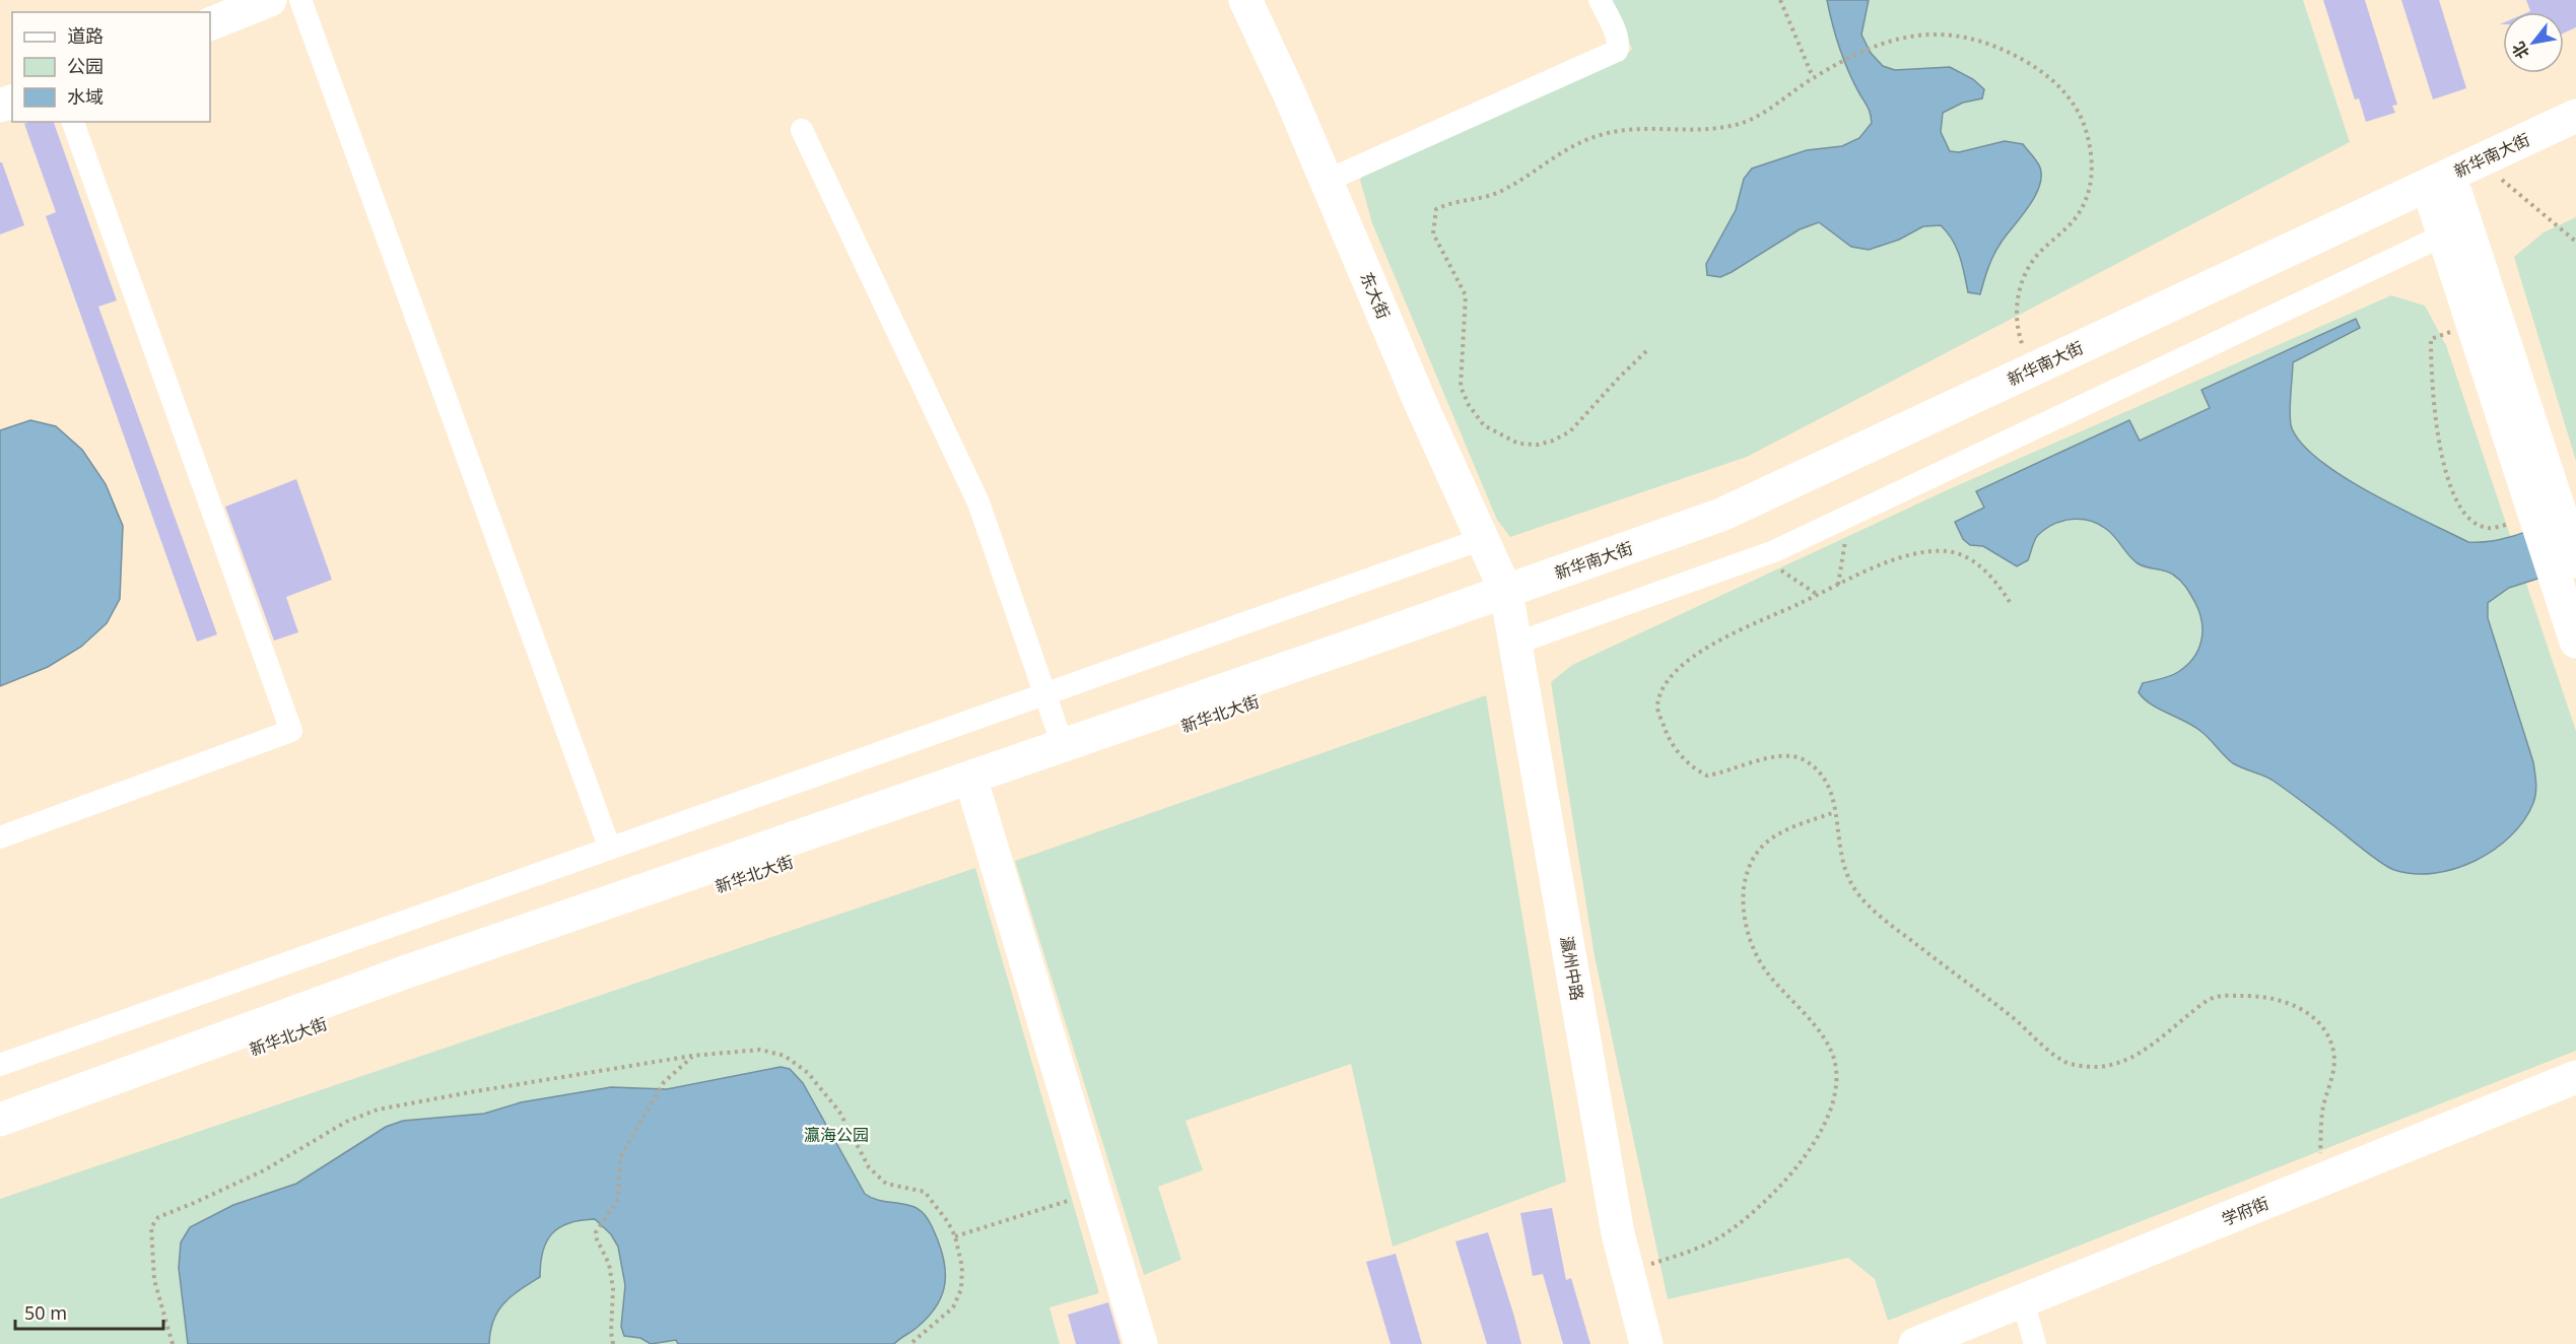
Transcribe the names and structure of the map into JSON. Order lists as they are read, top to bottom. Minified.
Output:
{"streets":{"main road":["新华南大街","东大街","新华北大街","瀛州中路","学府街"]},"crossings":[["新华南大街","东大街"],["新华南大街","新华北大街"],["新华南大街","瀛州中路"],["东大街","新华北大街"],["东大街","瀛州中路"],["新华北大街","瀛州中路"]],"parks":["瀛海公园"],"legend":["道路","公园","水域"],"scale_bar":"50 m","north":"bottom left"}
